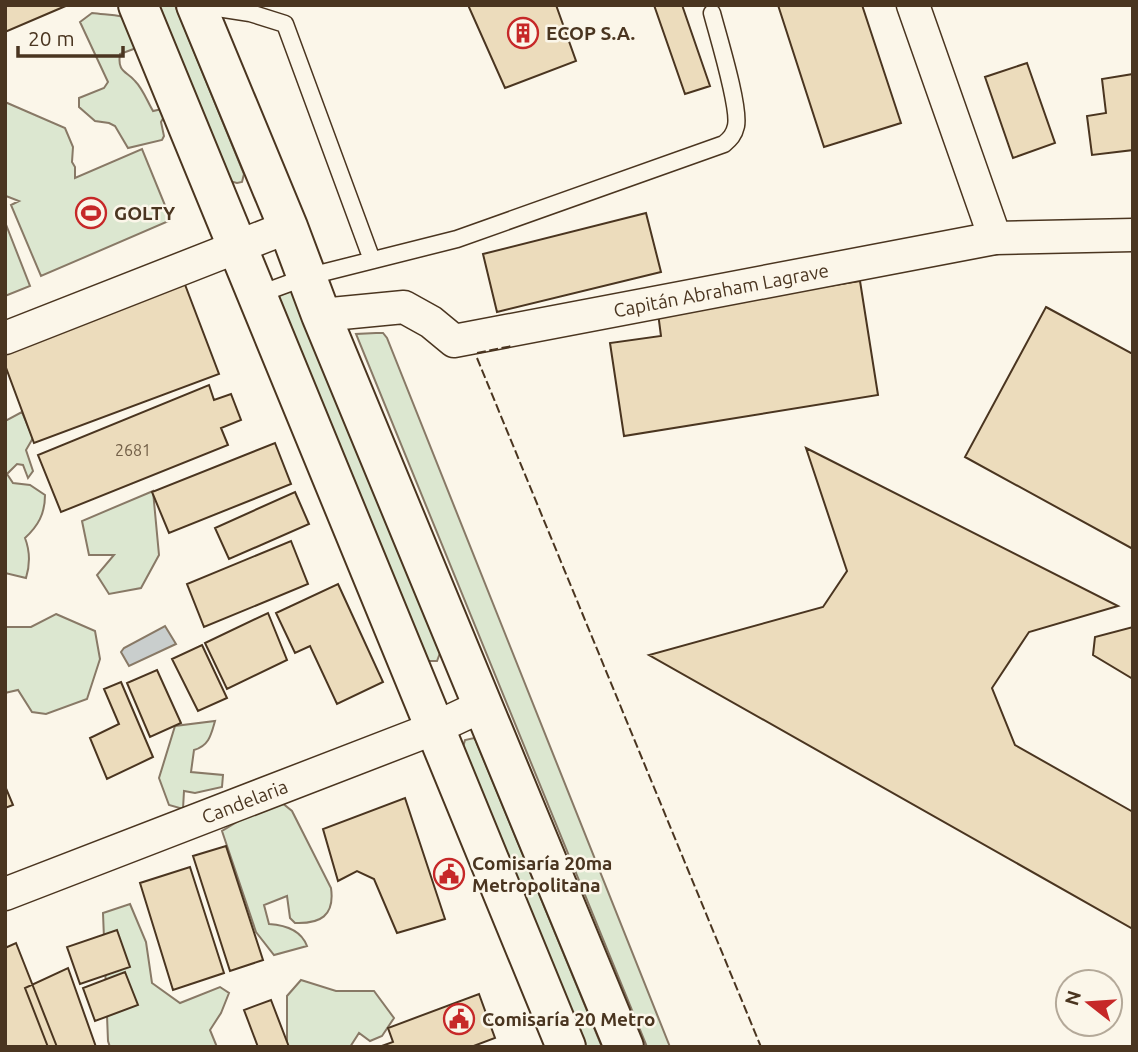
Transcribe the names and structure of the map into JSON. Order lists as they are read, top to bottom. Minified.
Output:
{"streets":{"street":["Capitán Abraham Lagrave","Candelaria"]},"places":{"building":["ECOP S.A."],"sports":["GOLTY"],"public building":["Comisaría 20ma Metropolitana","Comisaría 20 Metro"]},"house_numbers":["2681"],"scale_bar":"20 m","north":"left"}
